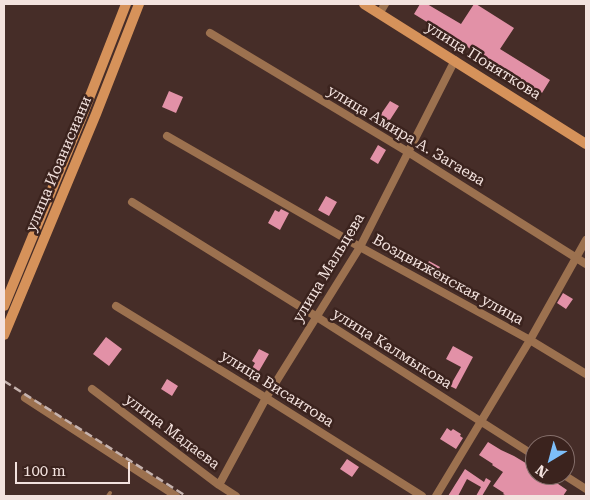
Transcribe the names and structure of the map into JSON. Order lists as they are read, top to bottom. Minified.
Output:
{"streets":{"main road":["улица Поняткова","улица Иоанисиани"],"street":["улица Амира А. Загаева","улица Мальцева","Воздвиженская улица","улица Калмыкова","улица Висаитова","улица Мадаева"]},"crossings":[["улица Поняткова","улица Мальцева"],["улица Амира А. Загаева","улица Мальцева"],["улица Мальцева","Воздвиженская улица"],["улица Мальцева","улица Калмыкова"],["улица Мальцева","улица Висаитова"],["улица Мальцева","улица Мадаева"]],"scale_bar":"100 m","north":"bottom left"}
